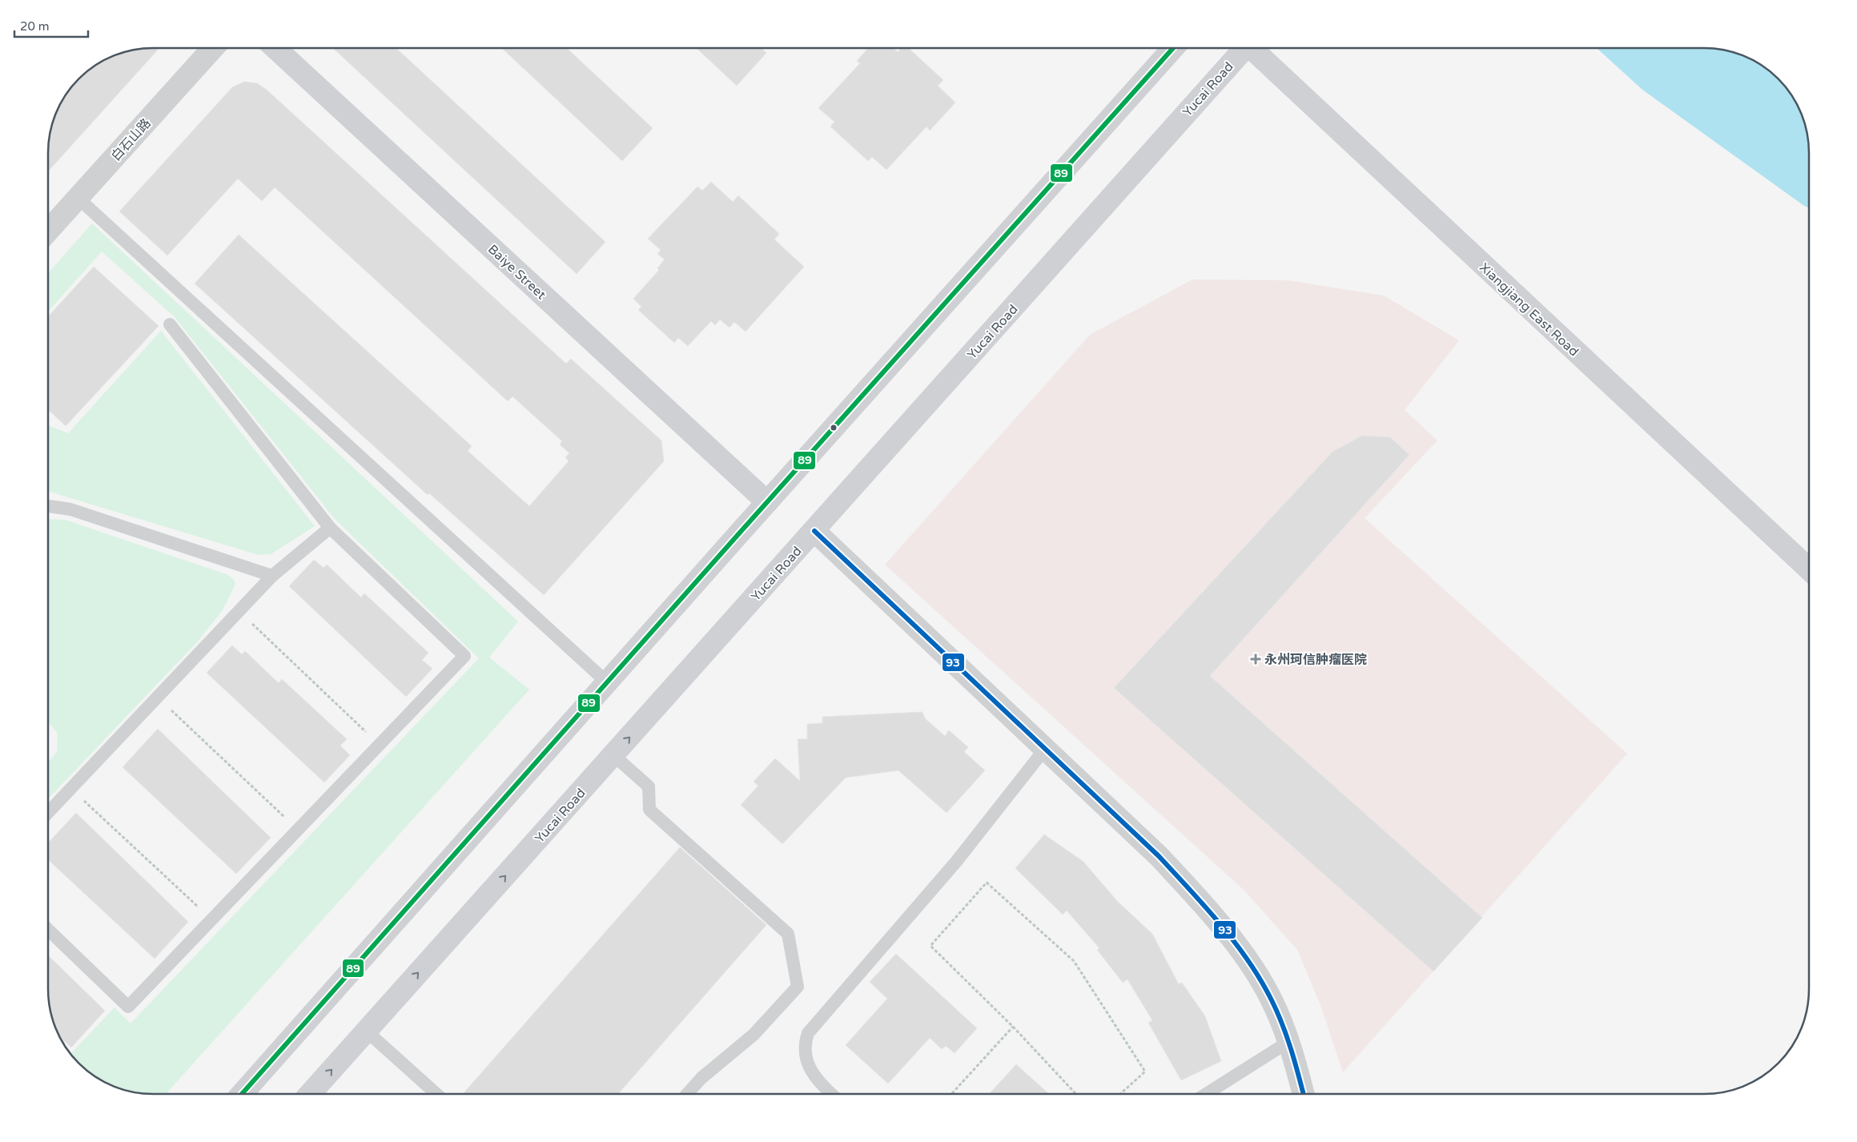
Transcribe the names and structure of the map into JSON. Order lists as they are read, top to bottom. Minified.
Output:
{"streets":{"main road":["Yucai Road","Baiye Street","Xiangjiang East Road"],"street":["白石山路"]},"places":{"health":["永州珂信肿瘤医院"]},"lines":["transit line 89","transit line 93"],"scale_bar":"20 m"}
